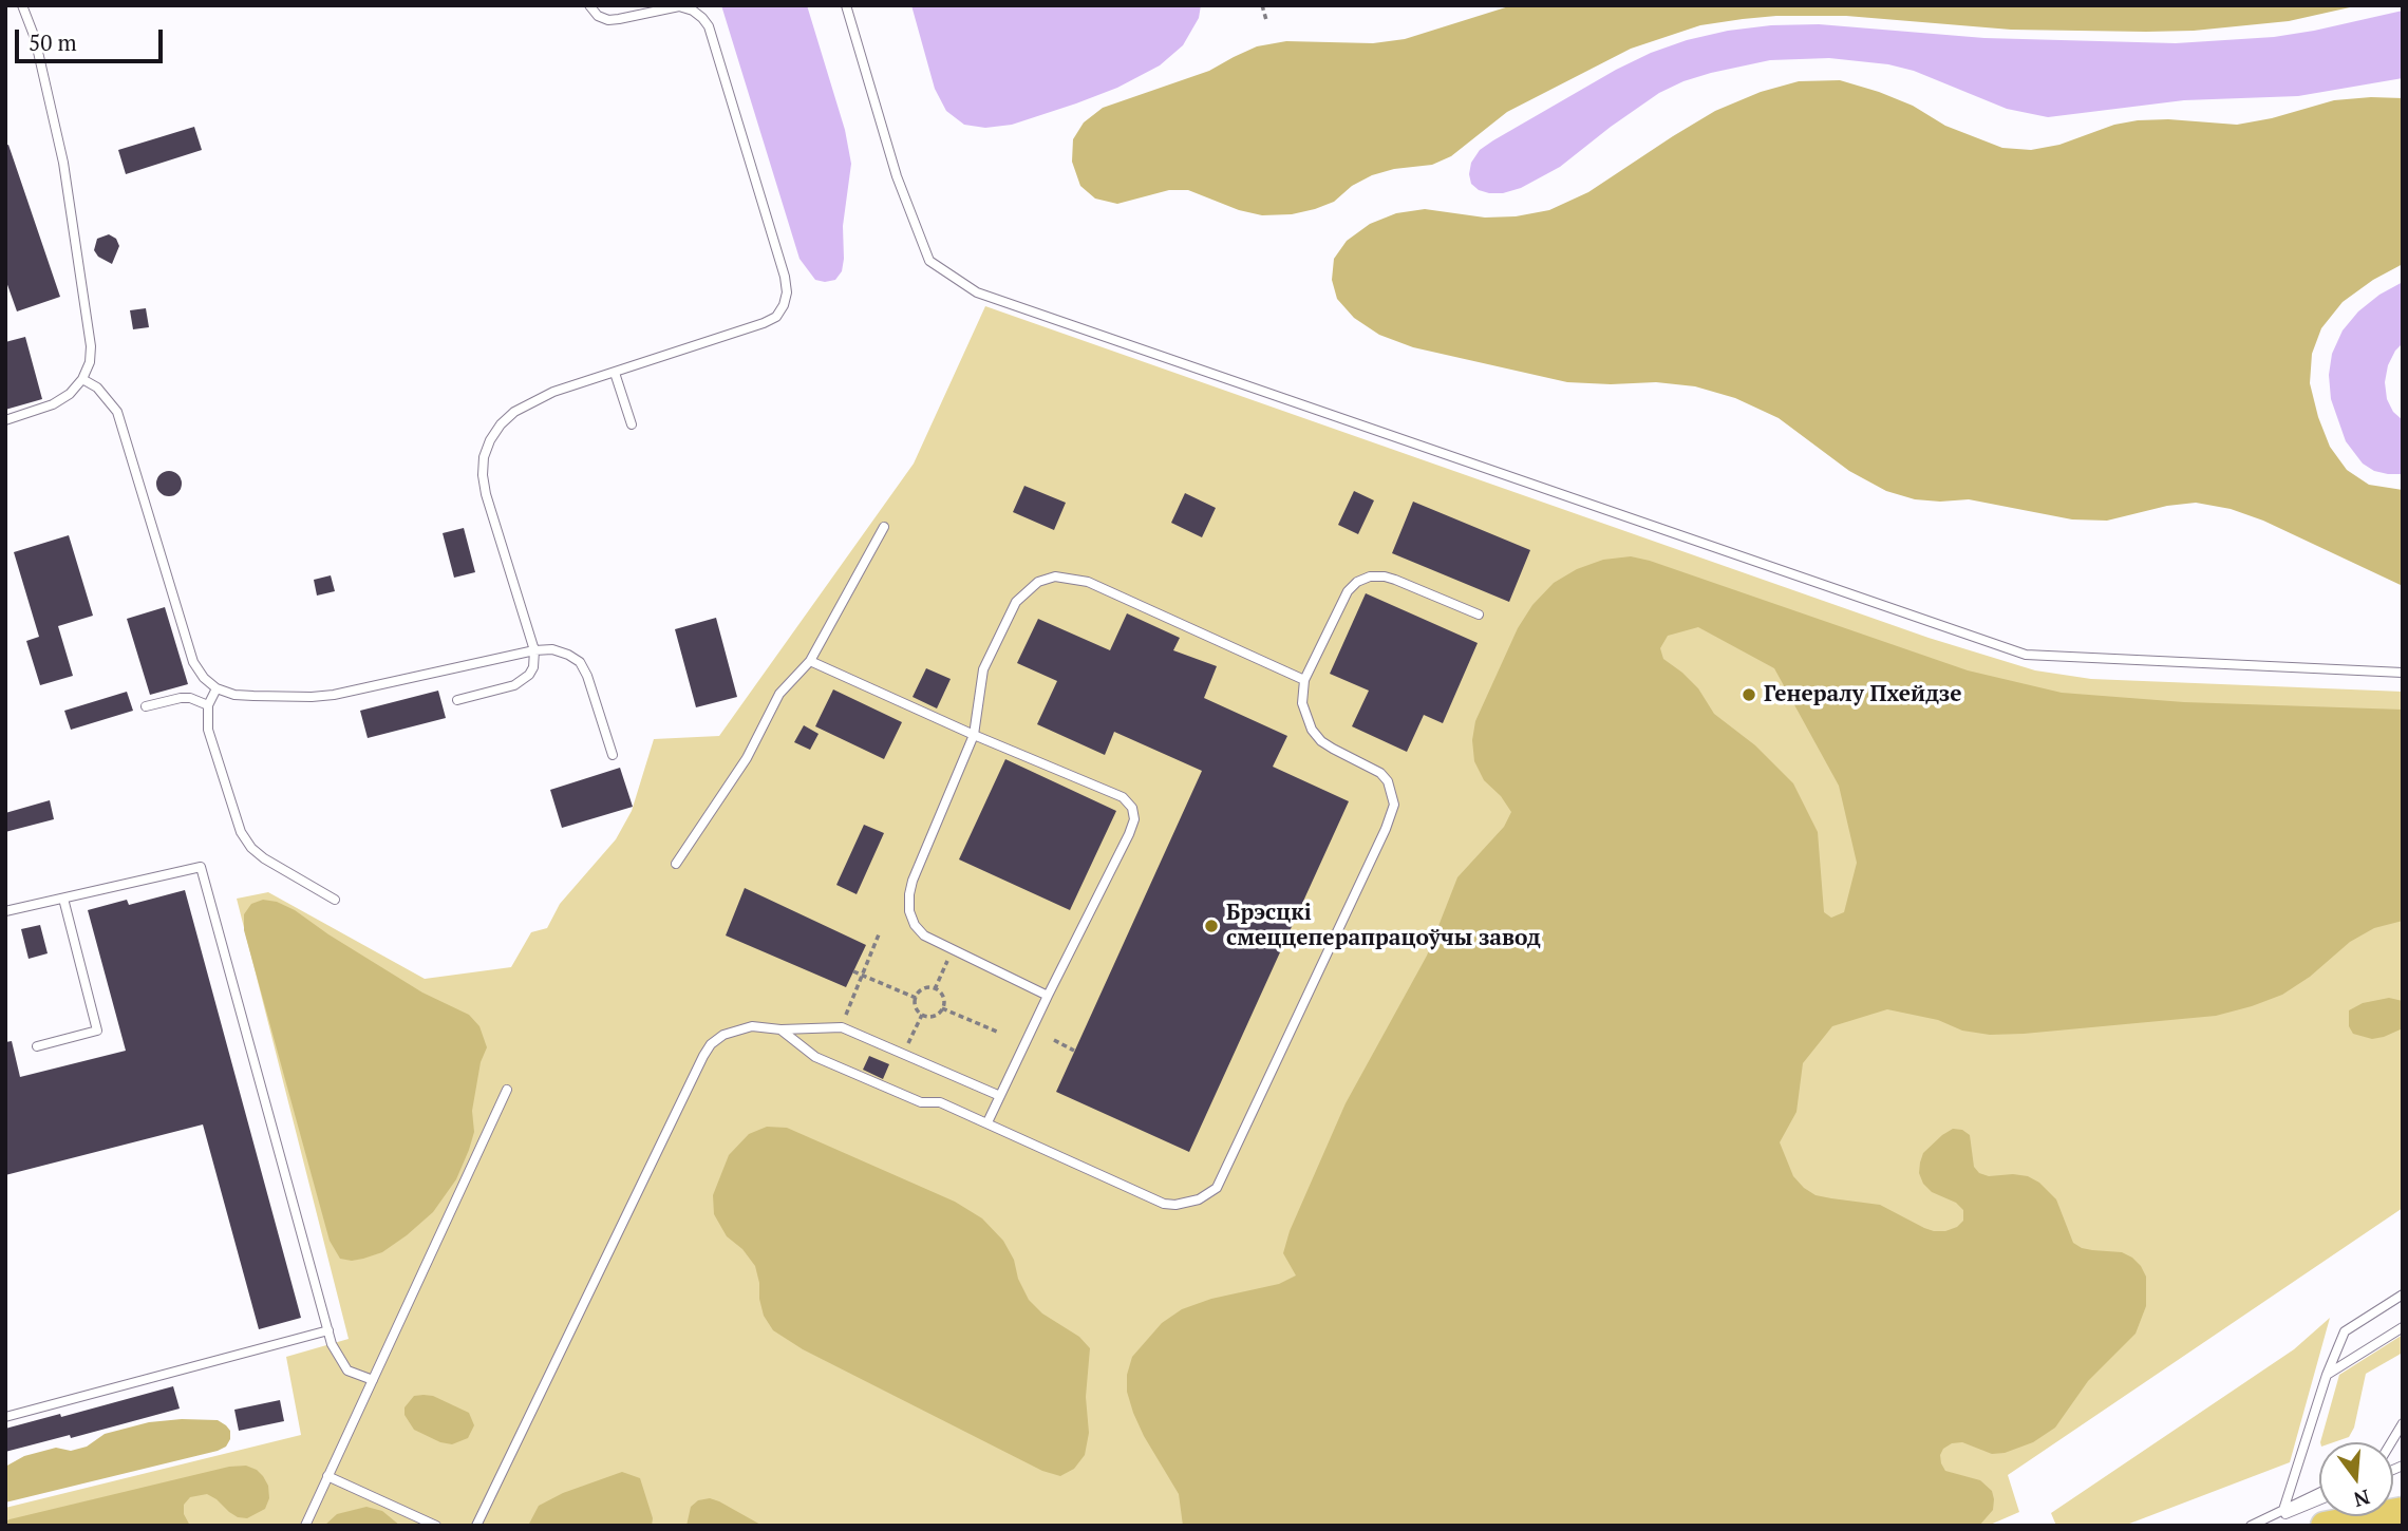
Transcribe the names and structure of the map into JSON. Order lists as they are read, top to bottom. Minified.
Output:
{"places":["Генералу Пхейдзе","Брэсцкі смеццеперапрацоўчы завод"],"scale_bar":"50 m","north":"bottom"}
